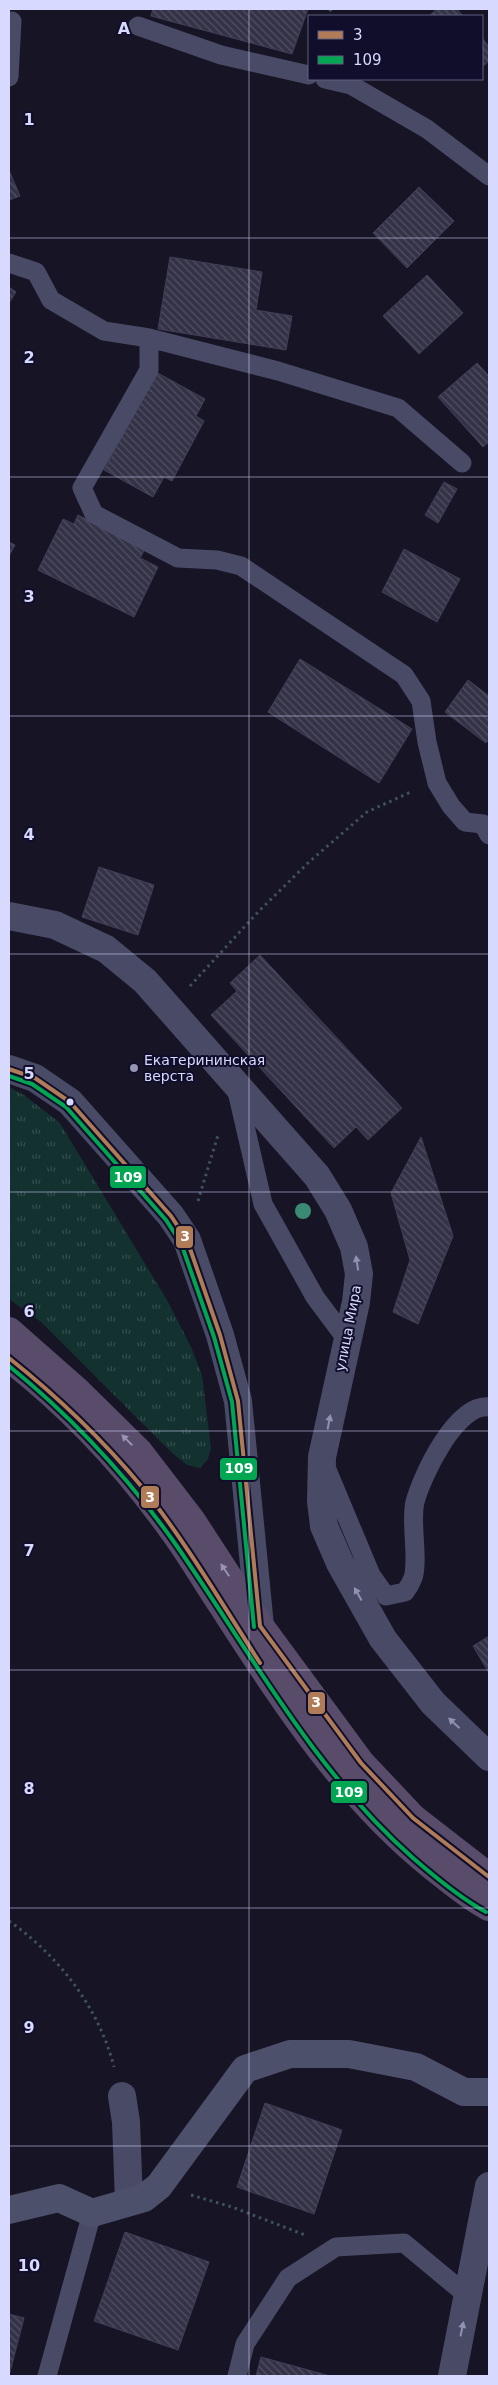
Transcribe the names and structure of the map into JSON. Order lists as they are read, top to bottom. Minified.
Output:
{"streets":{"street":["улица Мира"]},"places":["Екатерининская верста"],"lines":["transit line 3","transit line 109"],"legend":["3","109"],"grid":{"columns":["A"],"rows":["1","2","3","4","5","6","7","8","9","10"]}}
